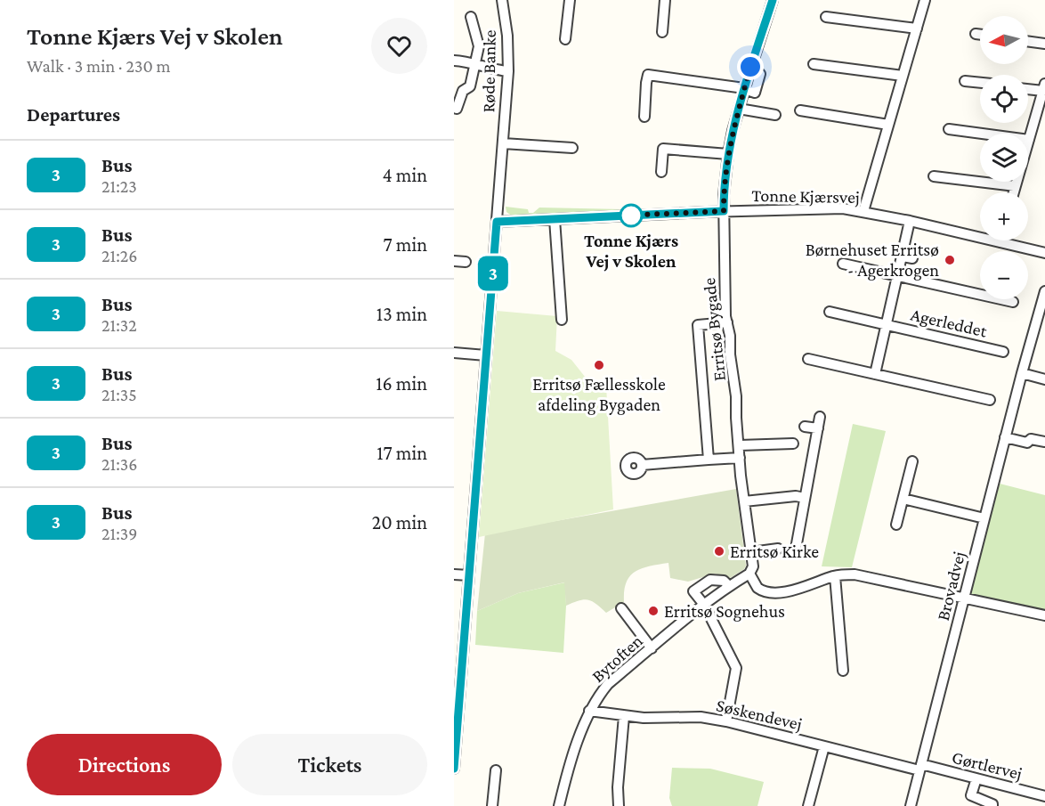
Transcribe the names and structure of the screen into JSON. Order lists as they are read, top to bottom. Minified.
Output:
{"streets":{"street":["Røde Banke","Tonne Kjærsvej","Agerleddet","Erritsø Bygade","Brovadvej","Bytoften","Søskendevej","Gørtlervej"]},"crossings":[["Røde Banke","Tonne Kjærsvej"],["Tonne Kjærsvej","Agerleddet"],["Tonne Kjærsvej","Erritsø Bygade"],["Erritsø Bygade","Bytoften"],["Brovadvej","Søskendevej"],["Brovadvej","Gørtlervej"],["Bytoften","Søskendevej"],["Søskendevej","Gørtlervej"]],"places":["Tonne Kjærs Vej v Skolen","Børnehuset Erritsø - Agerkrogen","Erritsø Fællesskole afdeling Bygaden","Erritsø Kirke","Erritsø Sognehus"],"lines":["bus line 3"],"north":"left","page":{"heading":[["Tonne Kjærs Vej v Skolen","Walk · 3 min · 230 m"],"Departures"],"on_map":"3","map_buttons":["+","−"],"list":[{"mark":"3","name":"Bus","note":"21:23","value":"4 min"},{"mark":"3","name":"Bus","note":"21:26","value":"7 min"},{"mark":"3","name":"Bus","note":"21:32","value":"13 min"},{"mark":"3","name":"Bus","note":"21:35","value":"16 min"},{"mark":"3","name":"Bus","note":"21:36","value":"17 min"},{"mark":"3","name":"Bus","note":"21:39","value":"20 min"}],"buttons":["Directions","Tickets"]}}
